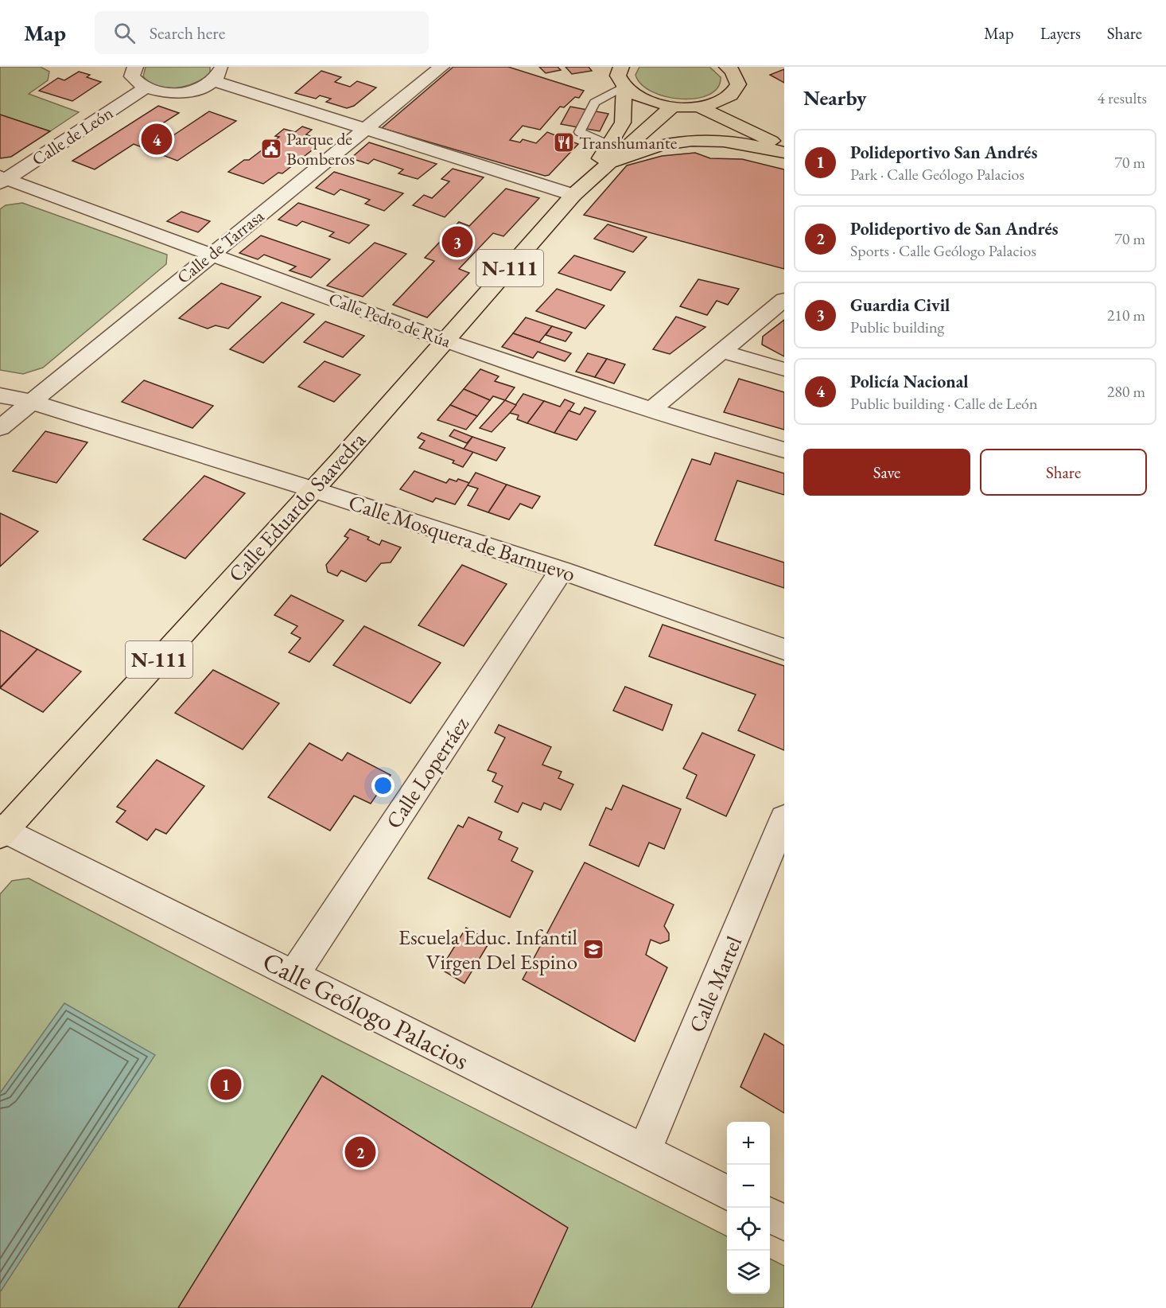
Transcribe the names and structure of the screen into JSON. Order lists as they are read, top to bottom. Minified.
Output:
{"streets":{"main road":["N-111","Calle Eduardo Saavedra"],"street":["Calle de León","Calle de Tarrasa","Calle Pedro de Rúa","Calle Mosquera de Barnuevo","Calle Loperráez","Calle Martel","Calle Geólogo Palacios"]},"crossings":[["Calle de León","Calle Pedro de Rúa"],["Calle de Tarrasa","Calle Pedro de Rúa"],["Calle de Tarrasa","Calle Mosquera de Barnuevo"],["N-111","Calle Eduardo Saavedra"],["Calle Pedro de Rúa","Calle Eduardo Saavedra"],["Calle Eduardo Saavedra","Calle Mosquera de Barnuevo"],["Calle Eduardo Saavedra","Calle Geólogo Palacios"],["Calle Mosquera de Barnuevo","Calle Loperráez"],["Calle Loperráez","Calle Geólogo Palacios"],["Calle Martel","Calle Geólogo Palacios"]],"places":{"restaurant":["Transhumante"],"public building":["Parque de Bomberos"],"school or university":["Escuela Educ. Infantil Virgen Del Espino"]},"page":{"header":"Map","search":"Search here","nav":["Map","Layers","Share"],"heading":["Nearby","4 results"],"pins":["4","3","1","2"],"list":[{"mark":"1","name":"Polideportivo San Andrés","note":"Park · Calle Geólogo Palacios","value":"70 m"},{"mark":"2","name":"Polideportivo de San Andrés","note":"Sports · Calle Geólogo Palacios","value":"70 m"},{"mark":"3","name":"Guardia Civil","note":"Public building","value":"210 m"},{"mark":"4","name":"Policía Nacional","note":"Public building · Calle de León","value":"280 m"}],"buttons":["Save","Share"],"map_buttons":["+","−"]}}
